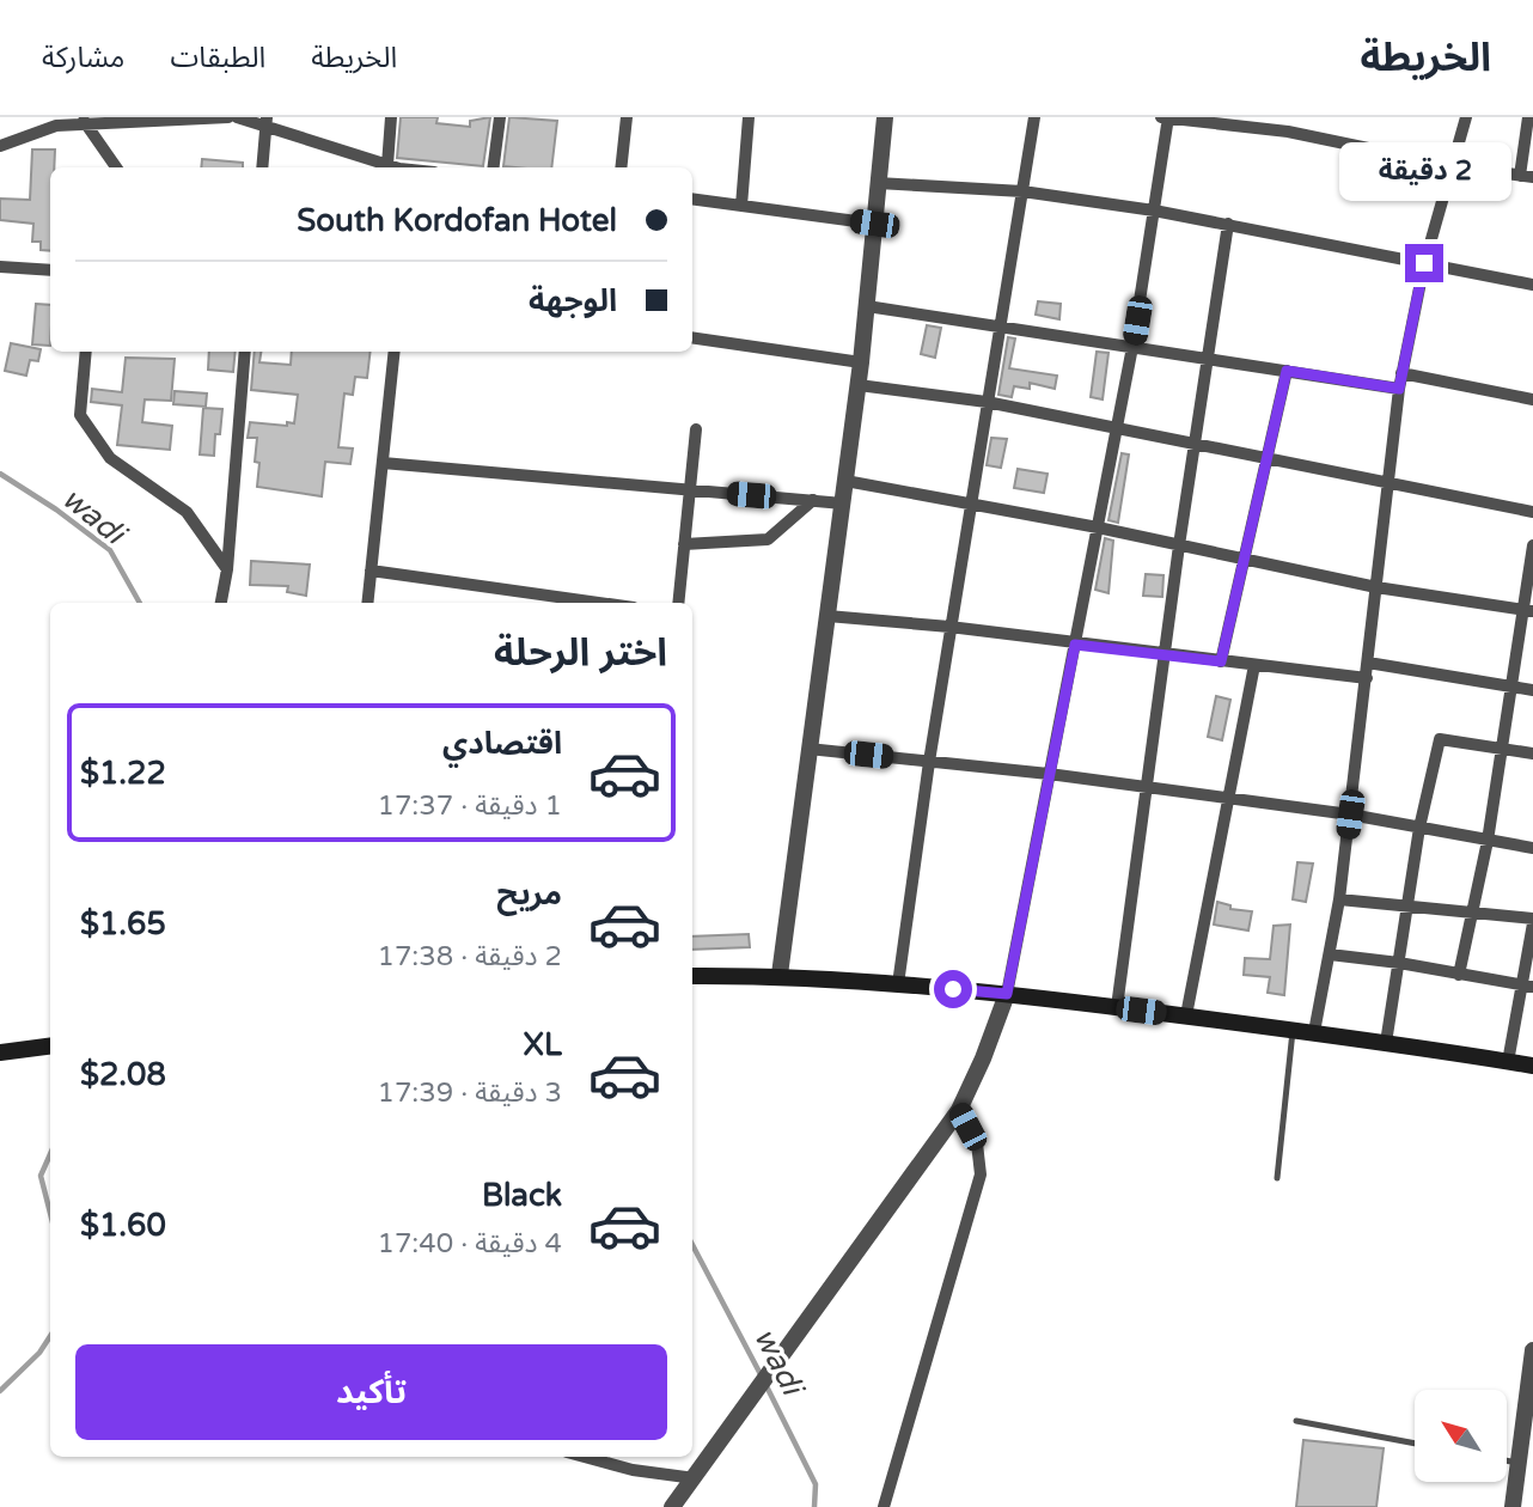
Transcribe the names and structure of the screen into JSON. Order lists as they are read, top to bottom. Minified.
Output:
{"water":["wadi"],"north":"top left","page":{"header":"الخريطة","nav":["الخريطة","الطبقات","مشاركة"],"bubble":"2 دقيقة","banner":["South Kordofan Hotel","الوجهة"],"heading":"اختر الرحلة","list":[{"name":"اقتصادي","note":"1 دقيقة · 17:37","value":"$1.22"},{"name":"مريح","note":"2 دقيقة · 17:38","value":"$1.65"},{"name":"XL","note":"3 دقيقة · 17:39","value":"$2.08"},{"name":"Black","note":"4 دقيقة · 17:40","value":"$1.60"}],"buttons":"تأكيد"}}
